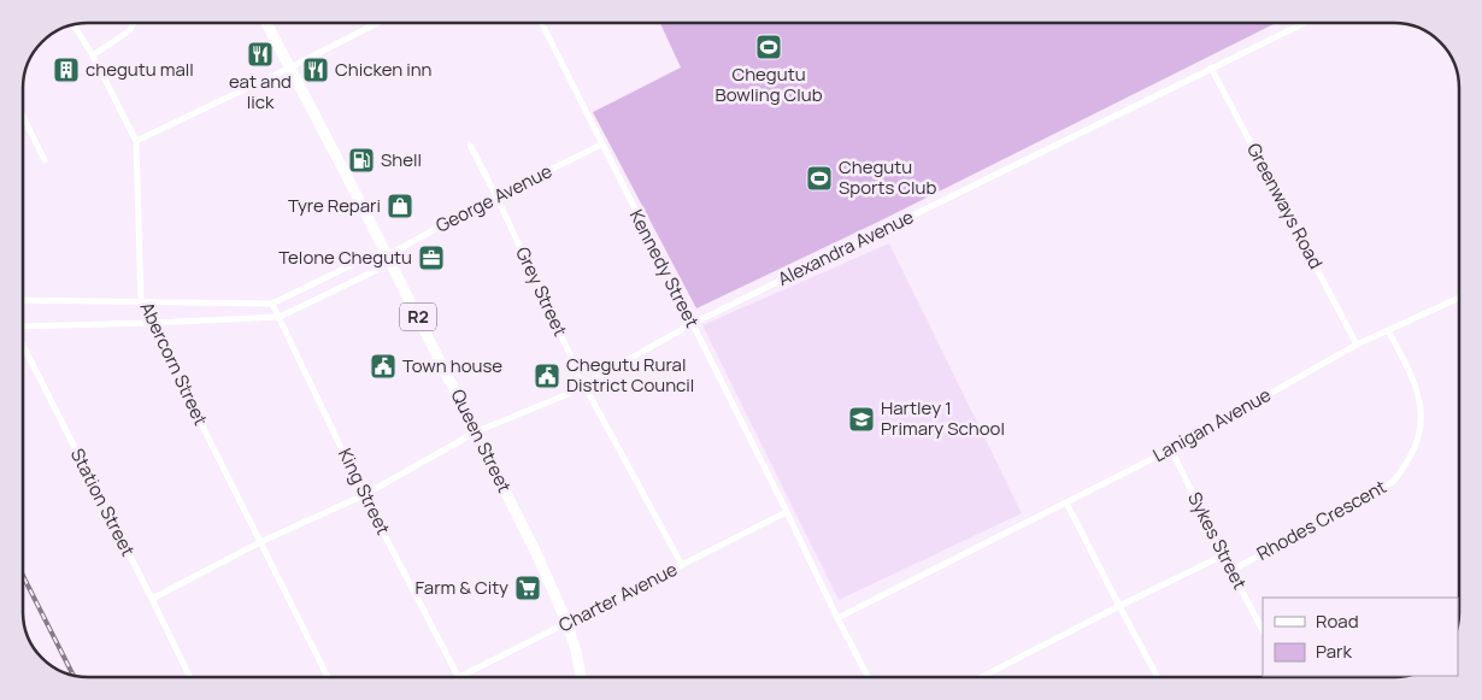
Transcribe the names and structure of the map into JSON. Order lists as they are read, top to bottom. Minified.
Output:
{"streets":{"highway":["R2","Queen Street"],"street":["George Avenue","Greenways Road","Alexandra Avenue","Kennedy Street","Grey Street","Abercorn Street","Lanigan Avenue","King Street","Station Street","Rhodes Crescent","Sykes Street","Charter Avenue"]},"crossings":[["George Avenue","Kennedy Street"],["George Avenue","Grey Street"],["George Avenue","Abercorn Street"],["George Avenue","Queen Street"],["George Avenue","King Street"],["Greenways Road","Alexandra Avenue"],["Greenways Road","Lanigan Avenue"],["Alexandra Avenue","Kennedy Street"],["Alexandra Avenue","Grey Street"],["Alexandra Avenue","Abercorn Street"],["Alexandra Avenue","Queen Street"],["Alexandra Avenue","King Street"],["Alexandra Avenue","Station Street"],["Kennedy Street","Lanigan Avenue"],["Kennedy Street","Charter Avenue"],["Grey Street","Charter Avenue"],["Lanigan Avenue","Rhodes Crescent"],["Lanigan Avenue","Sykes Street"],["Queen Street","Charter Avenue"],["Rhodes Crescent","Sykes Street"]],"places":{"sports":["Chegutu Bowling Club","Chegutu Sports Club"],"restaurant":["eat and lick","Chicken inn"],"building":["chegutu mall"],"fuel station":["Shell"],"shop":["Tyre Repari"],"office":["Telone Chegutu"],"public building":["Town house","Chegutu Rural District Council"],"school or university":["Hartley 1 Primary School"],"supermarket":["Farm & City"]},"legend":["Road","Park"]}
